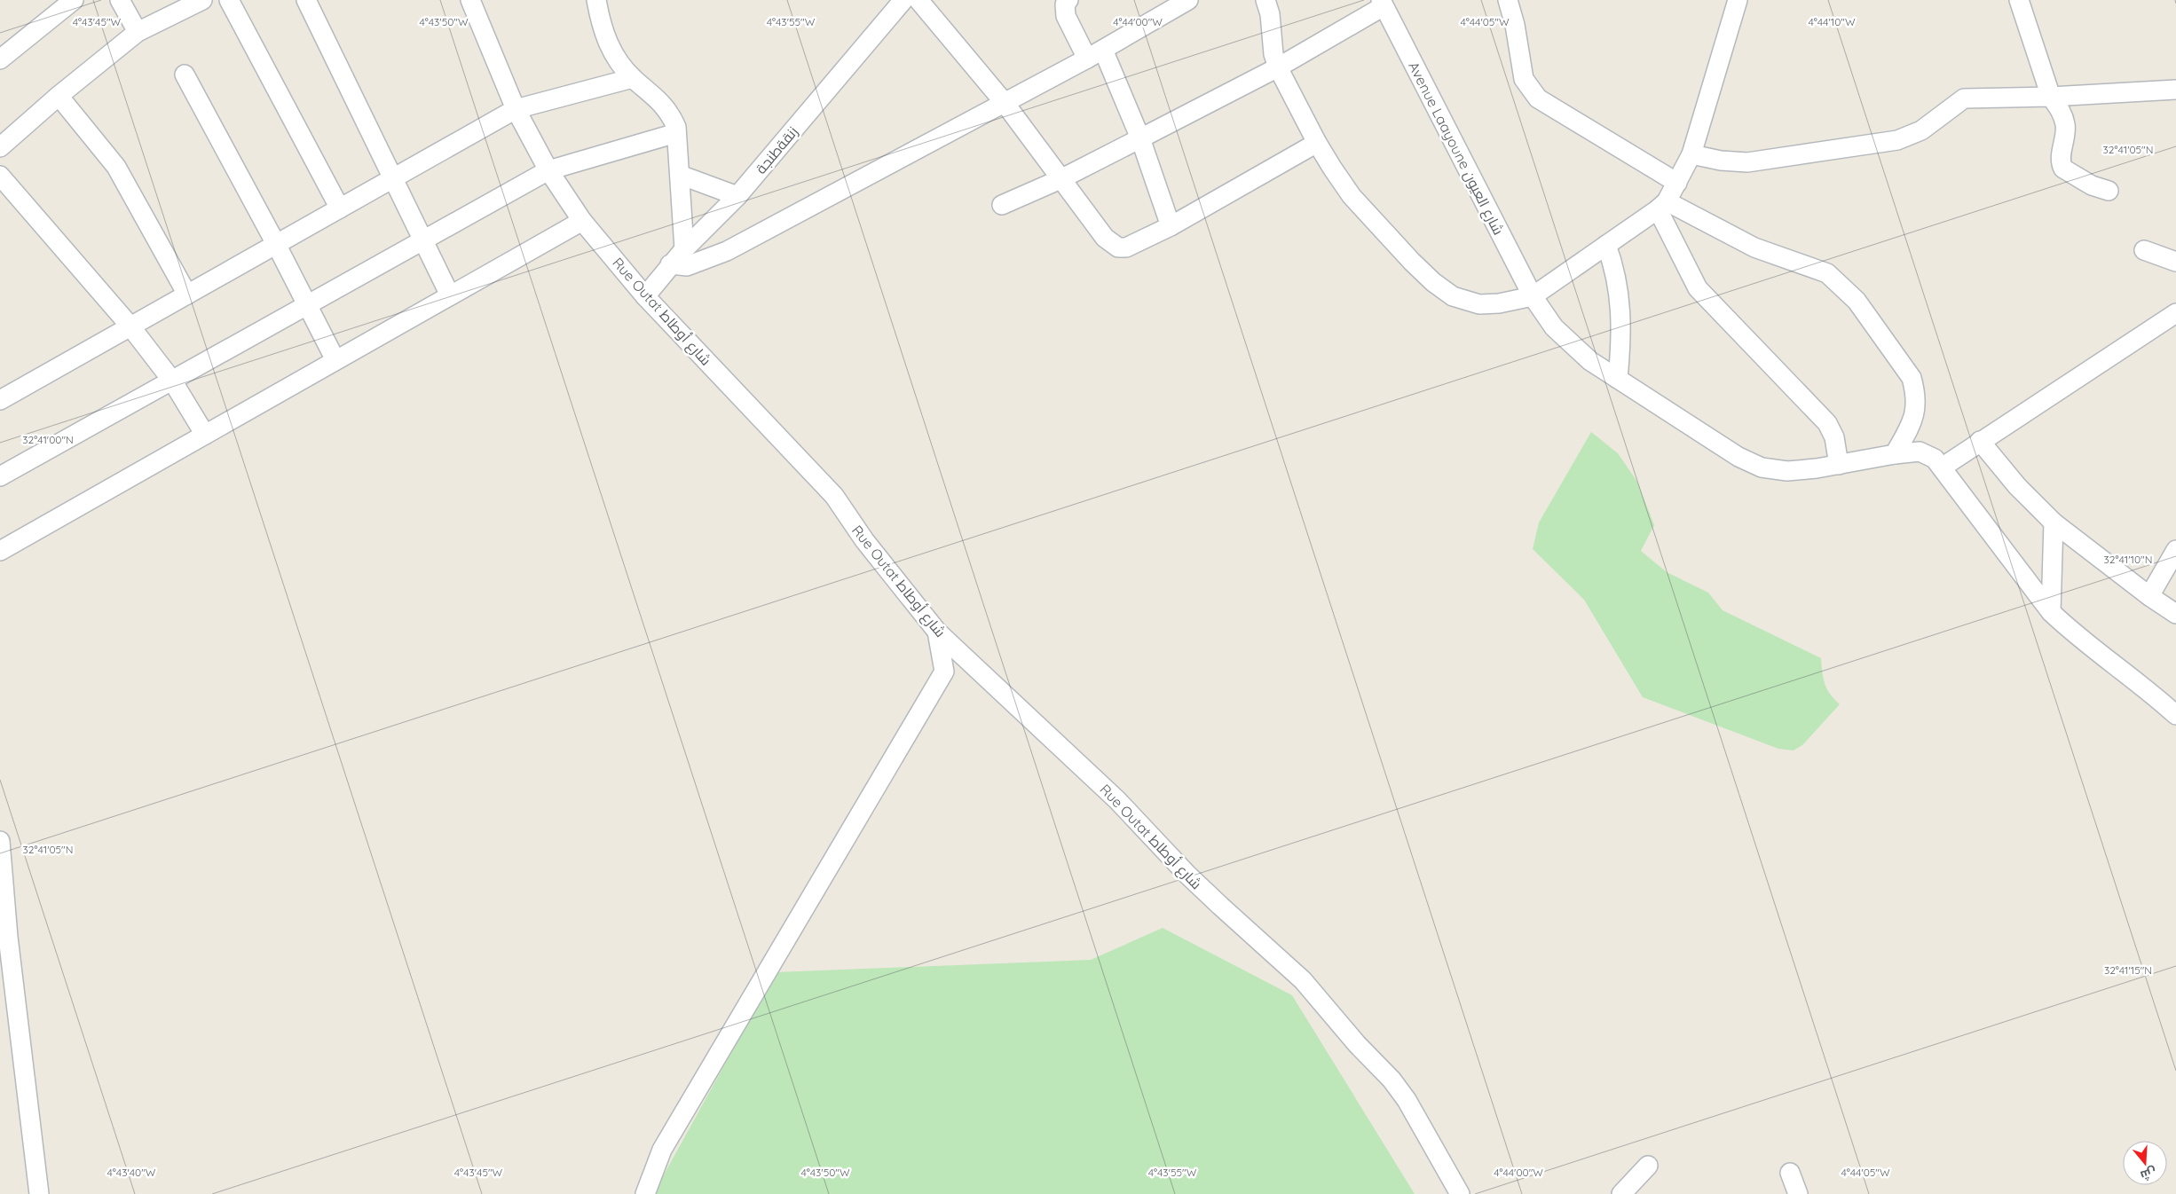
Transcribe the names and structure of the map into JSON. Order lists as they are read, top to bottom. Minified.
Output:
{"streets":{"street":["Avenue Laayoune شارع العيون","زنقةطنجة","Rue Outat شارع أوطاط"]},"crossings":[["زنقةطنجة","Rue Outat شارع أوطاط"]],"north":"bottom","coordinates":["4°43'45\"W","4°43'50\"W","4°43'55\"W","4°44'00\"W","4°44'05\"W","4°44'10\"W","32°41'05\"N","32°41'00\"N","32°41'10\"N","32°41'15\"N","4°43'40\"W"]}
